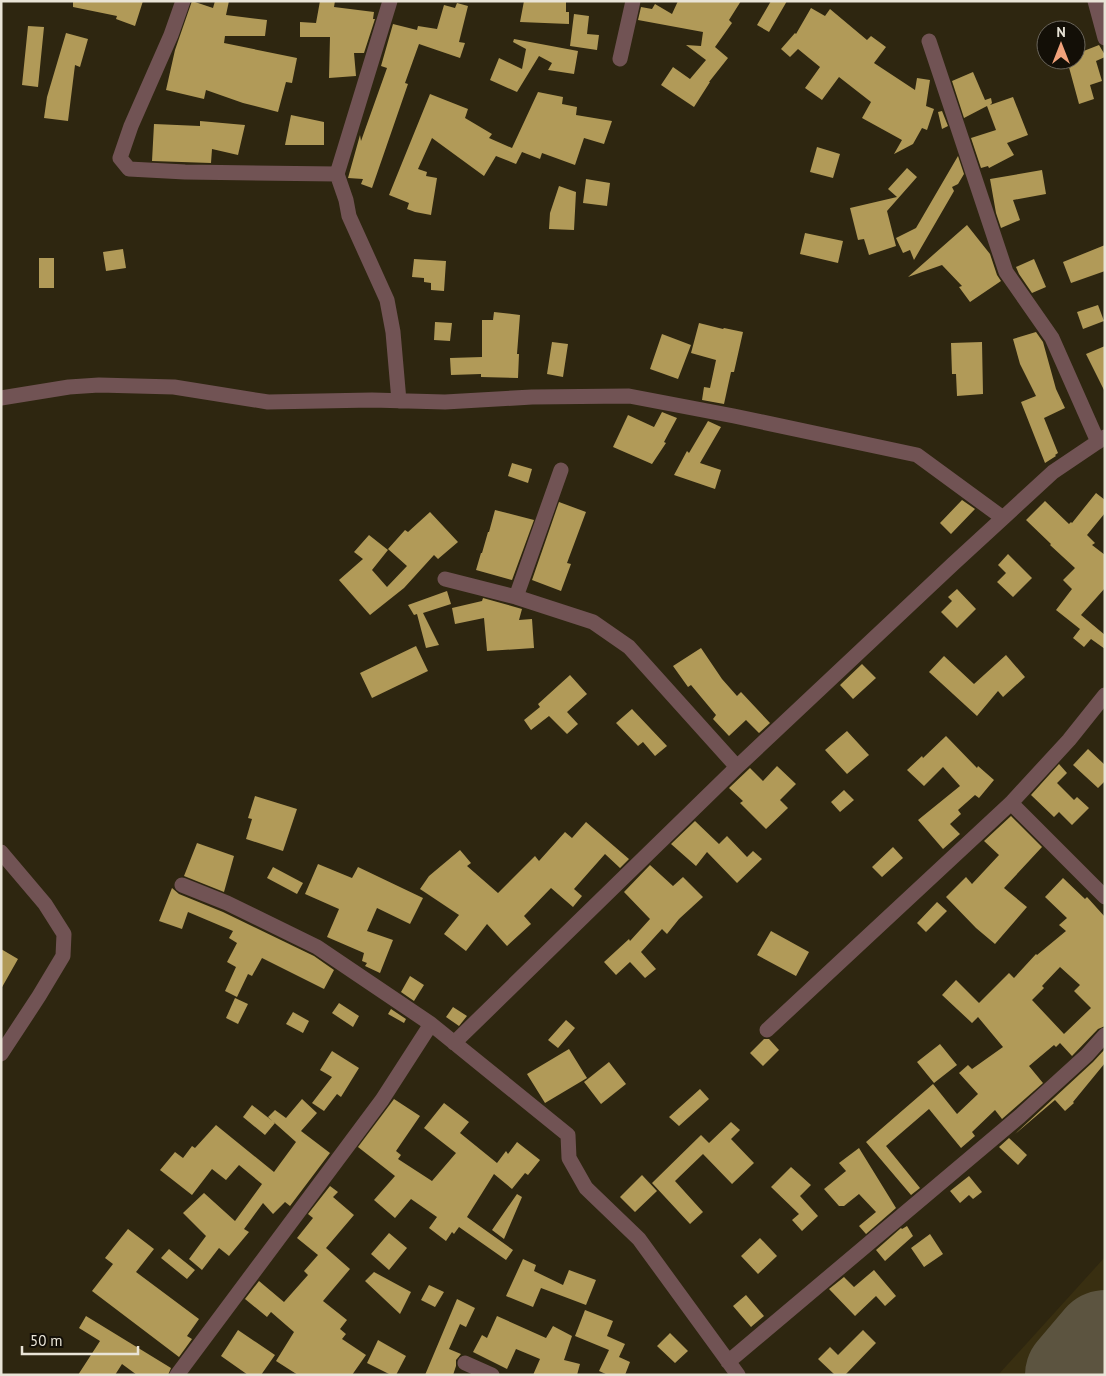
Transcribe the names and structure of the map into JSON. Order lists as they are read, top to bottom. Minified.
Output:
{"scale_bar":"50 m","north":"top"}
